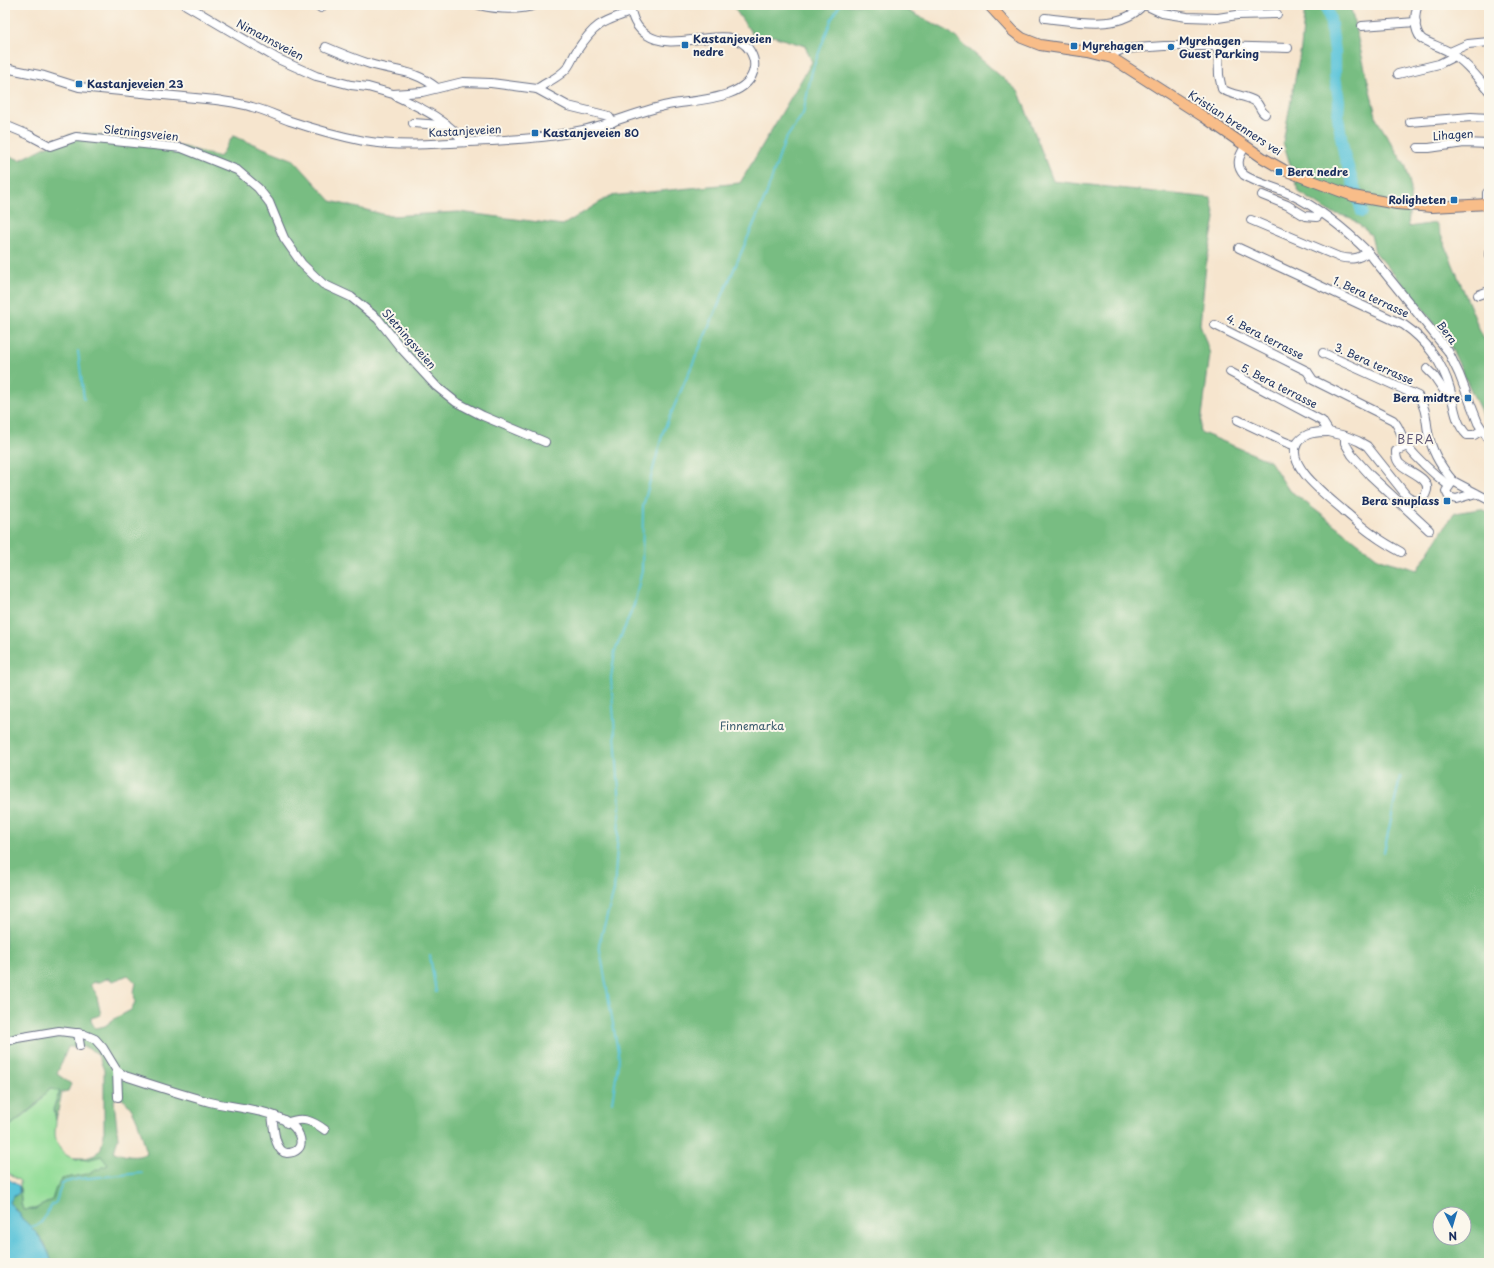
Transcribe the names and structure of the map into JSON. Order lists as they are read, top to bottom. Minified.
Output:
{"streets":{"main road":["Kristian brenners vei"],"street":["Nimannsveien","Kastanjeveien","Sletningsveien","Lihagen","1. Bera terrasse","Bera","4. Bera terrasse","3. Bera terrasse","5. Bera terrasse"]},"crossings":[["Kristian brenners vei","Bera"],["1. Bera terrasse","Bera"],["4. Bera terrasse","3. Bera terrasse"]],"districts":["BERA"],"parks":["Finnemarka"],"places":{"transit":["Kastanjeveien nedre","Myrehagen","Kastanjeveien 23","Kastanjeveien 80","Bera nedre","Roligheten","Bera midtre","Bera snuplass"],"other":["Myrehagen Guest Parking"]},"north":"bottom"}
